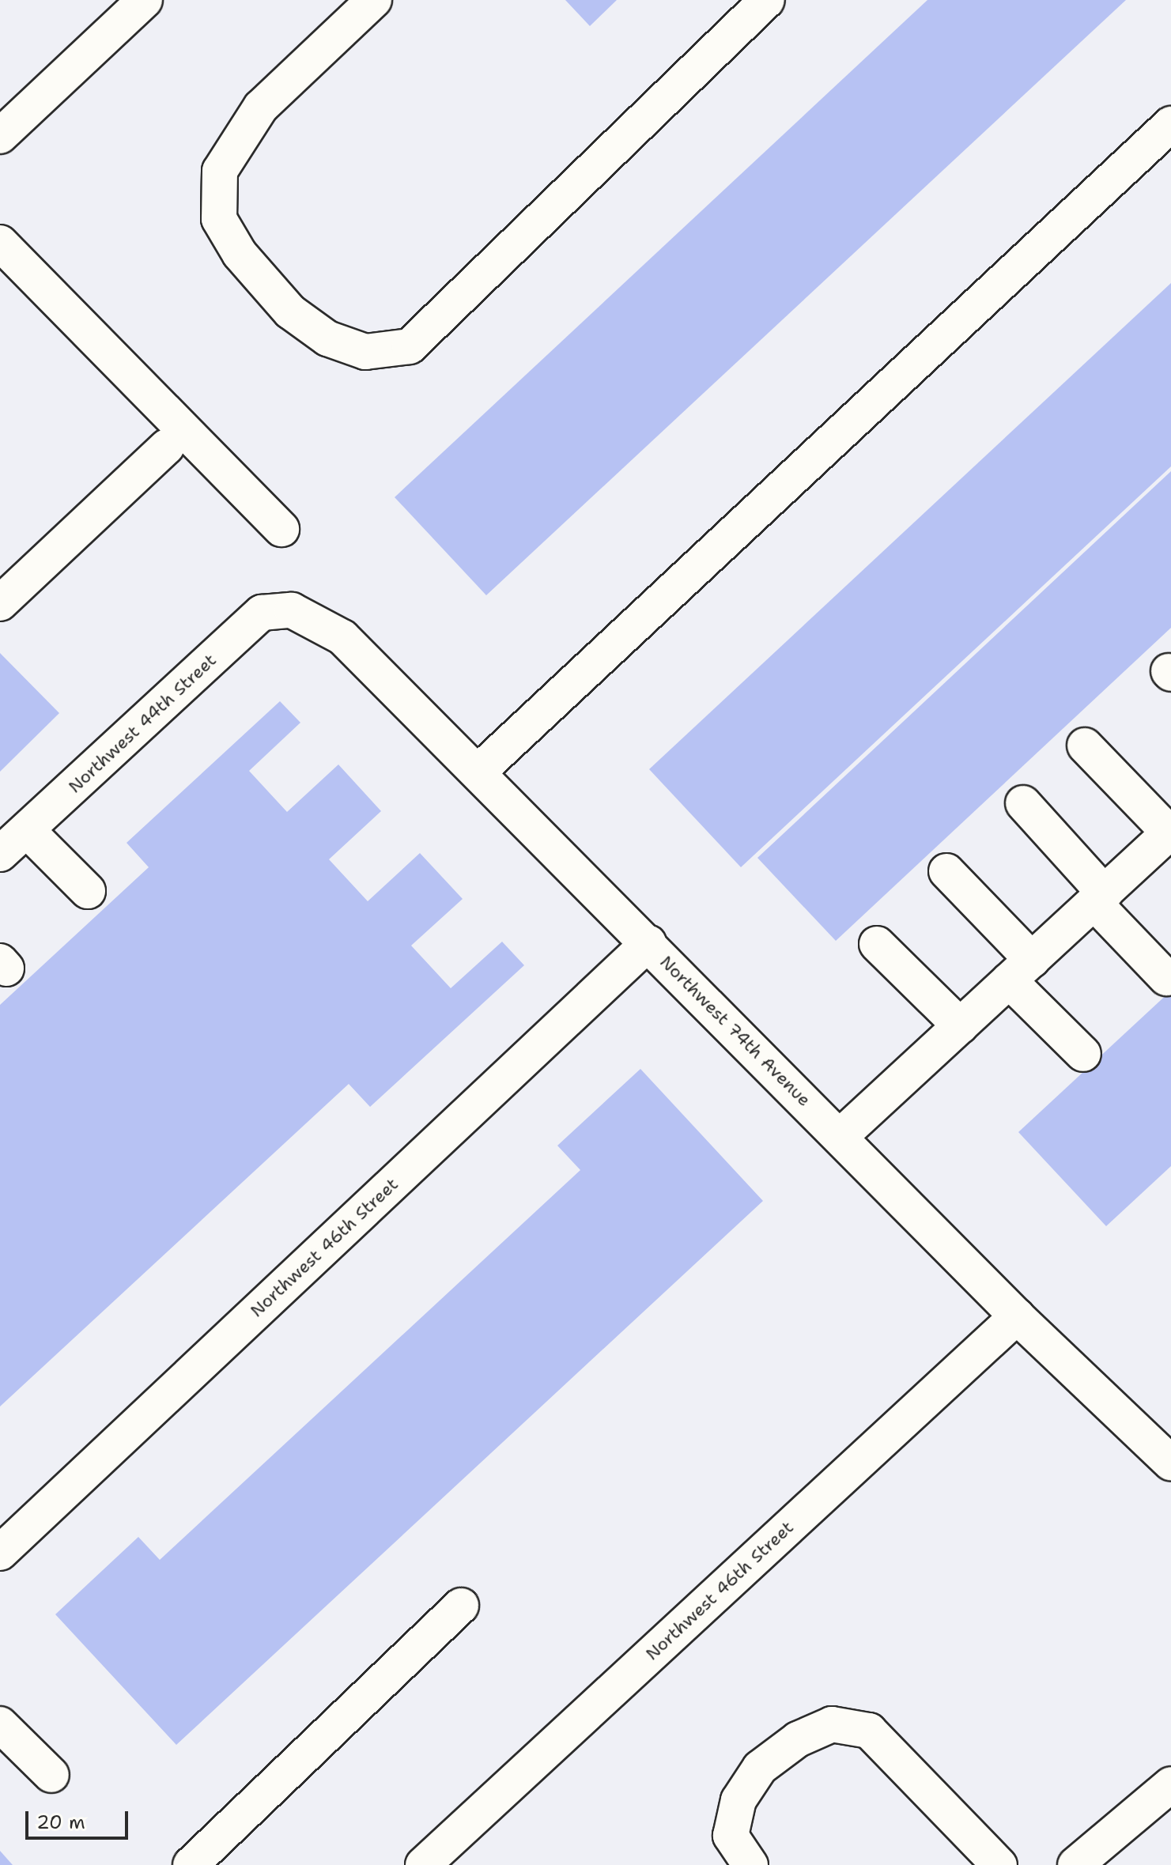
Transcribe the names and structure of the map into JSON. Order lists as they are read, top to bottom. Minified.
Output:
{"streets":{"street":["Northwest 44th Street","Northwest 74th Avenue","Northwest 46th Street"]},"crossings":[["Northwest 44th Street","Northwest 74th Avenue"],["Northwest 74th Avenue","Northwest 46th Street"]],"scale_bar":"20 m"}
